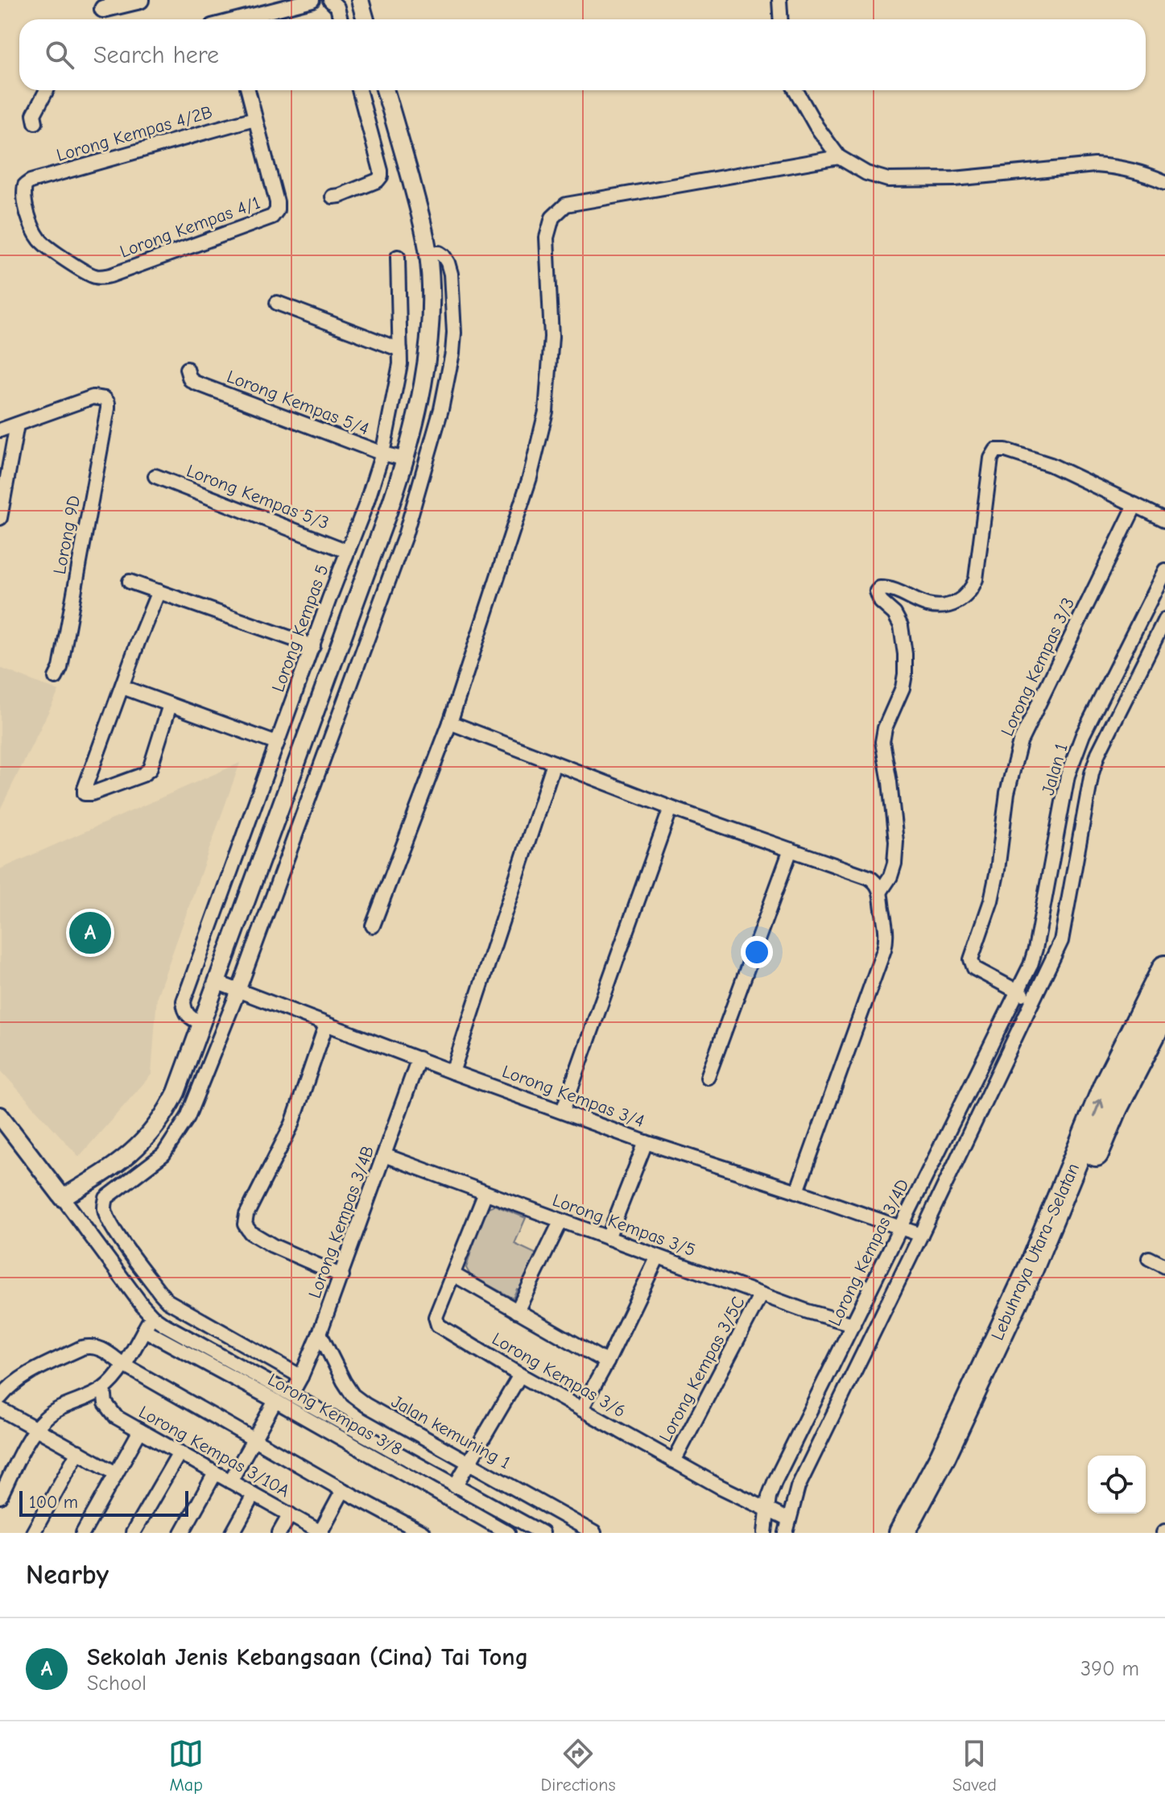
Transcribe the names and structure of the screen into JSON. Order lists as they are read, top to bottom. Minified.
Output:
{"streets":{"highway":["Lebuhraya Utara–Selatan"],"street":["Lorong Kempas 4/2B","Lorong Kempas 4/1","Lorong Kempas 5/4","Lorong Kempas 5/3","Lorong 9D","Lorong Kempas 5","Lorong Kempas 3/3","Jalan 1","Lorong Kempas 3/4","Lorong Kempas 3/4B","Lorong Kempas 3/5","Lorong Kempas 3/4D","Lorong Kempas 3/5C","Lorong Kempas 3/6","Lorong Kempas 3/8","Jalan kemuning 1","Lorong Kempas 3/10A"]},"crossings":[["Lorong Kempas 4/2B","Lorong Kempas 4/1"],["Lorong Kempas 5/4","Lorong Kempas 5"],["Lorong Kempas 5/3","Lorong Kempas 5"],["Lorong Kempas 3/3","Jalan 1"],["Lorong Kempas 3/3","Lorong Kempas 3/4D"],["Jalan 1","Lorong Kempas 3/4D"],["Lorong Kempas 3/4","Lorong Kempas 3/4B"],["Lorong Kempas 3/4","Lorong Kempas 3/4D"],["Lorong Kempas 3/4B","Lorong Kempas 3/5"],["Lorong Kempas 3/4B","Jalan kemuning 1"],["Lorong Kempas 3/5","Lorong Kempas 3/4D"],["Lorong Kempas 3/5","Lorong Kempas 3/5C"],["Lorong Kempas 3/5","Lorong Kempas 3/6"],["Lorong Kempas 3/4D","Lorong Kempas 3/6"],["Lorong Kempas 3/5C","Lorong Kempas 3/6"]],"scale_bar":"100 m","page":{"search":"Search here","pins":"A","scale":"100 m","heading":"Nearby","list":[{"mark":"A","name":"Sekolah Jenis Kebangsaan (Cina) Tai Tong","note":"School","value":"390 m"}],"nav":["Map","Directions","Saved"]}}
